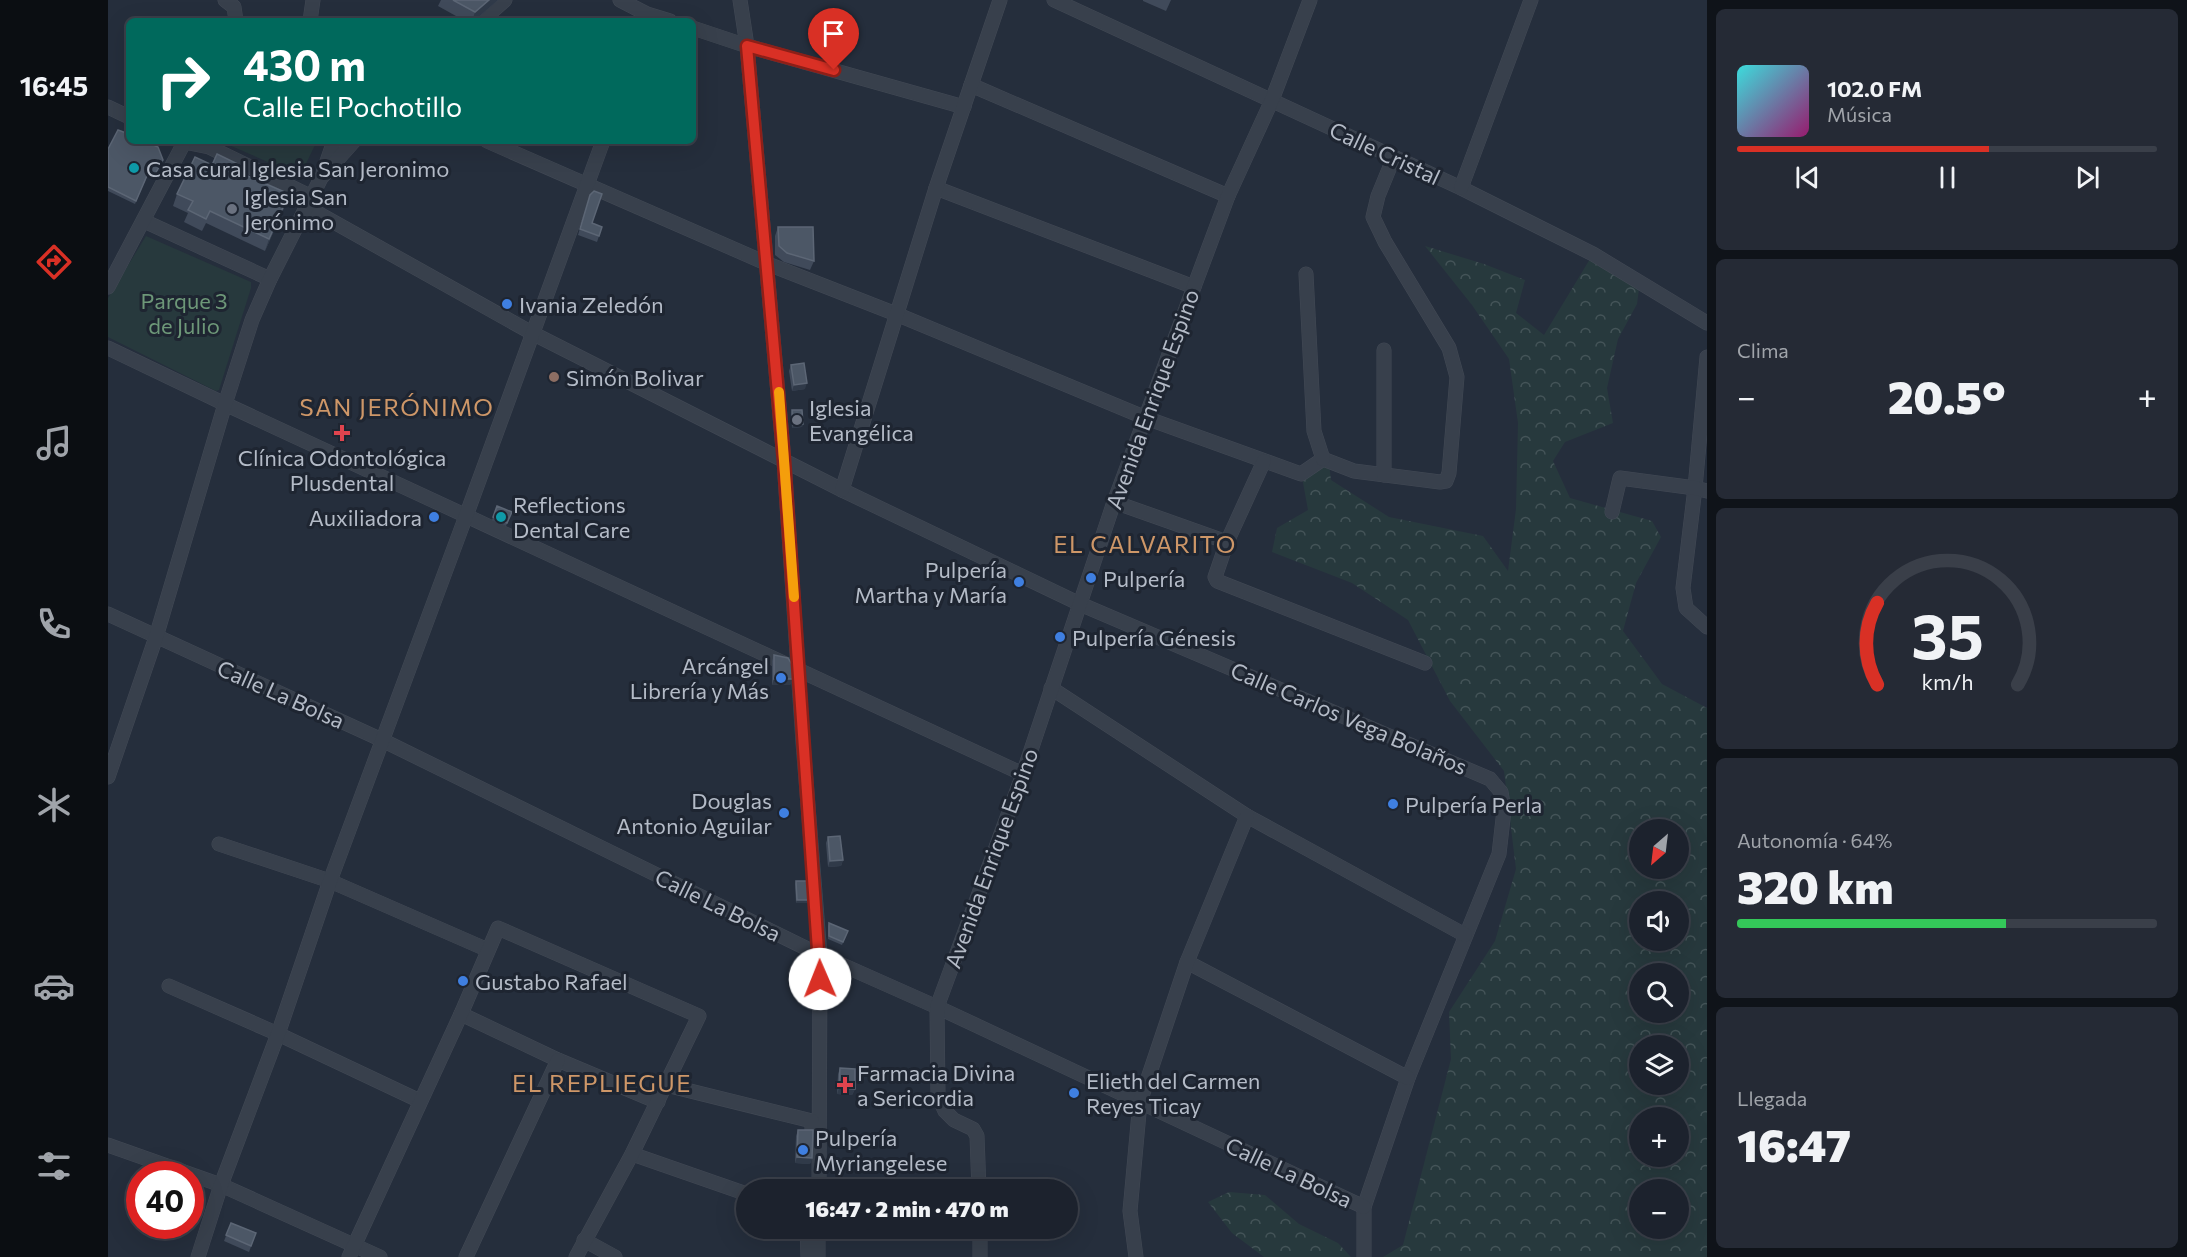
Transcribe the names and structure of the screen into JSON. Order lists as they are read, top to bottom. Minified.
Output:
{"streets":{"street":["Calle Cristal","Avenida Enrique Espino","Calle La Bolsa","Calle Carlos Vega Bolaños"]},"crossings":[["Calle Cristal","Avenida Enrique Espino"],["Avenida Enrique Espino","Calle La Bolsa"],["Avenida Enrique Espino","Calle Carlos Vega Bolaños"]],"districts":["SAN JERÓNIMO","EL CALVARITO","EL REPLIEGUE"],"parks":["Parque 3 de Julio"],"places":{"other":["Casa cural Iglesia San Jeronimo","Iglesia San Jerónimo","Ivania Zeledón","Simón Bolivar","Iglesia Evangélica","Auxiliadora","Reflections Dental Care","Pulpería","Pulpería Martha y María","Pulpería Génesis","Arcángel Librería y Más","Pulpería Perla","Douglas Antonio Aguilar","Gustabo Rafael","Elieth del Carmen Reyes Ticay","Pulpería Myriangelese"],"health":["Clínica Odontológica Plusdental","Farmacia Divina a Sericordia"]},"north":"bottom left","page":{"tabs":"16:45","turn":["430 m","Calle El Pochotillo"],"song":["102.0 FM","Música"],"tile":["Clima",["Autonomía · 64%","320 km"],["Llegada","16:47"]],"heat":["−","20.5°","+"],"map_buttons":["+","−"],"limit":"40","trip":"16:47 · 2 min · 470 m","gauge":["35","km/h"]}}
